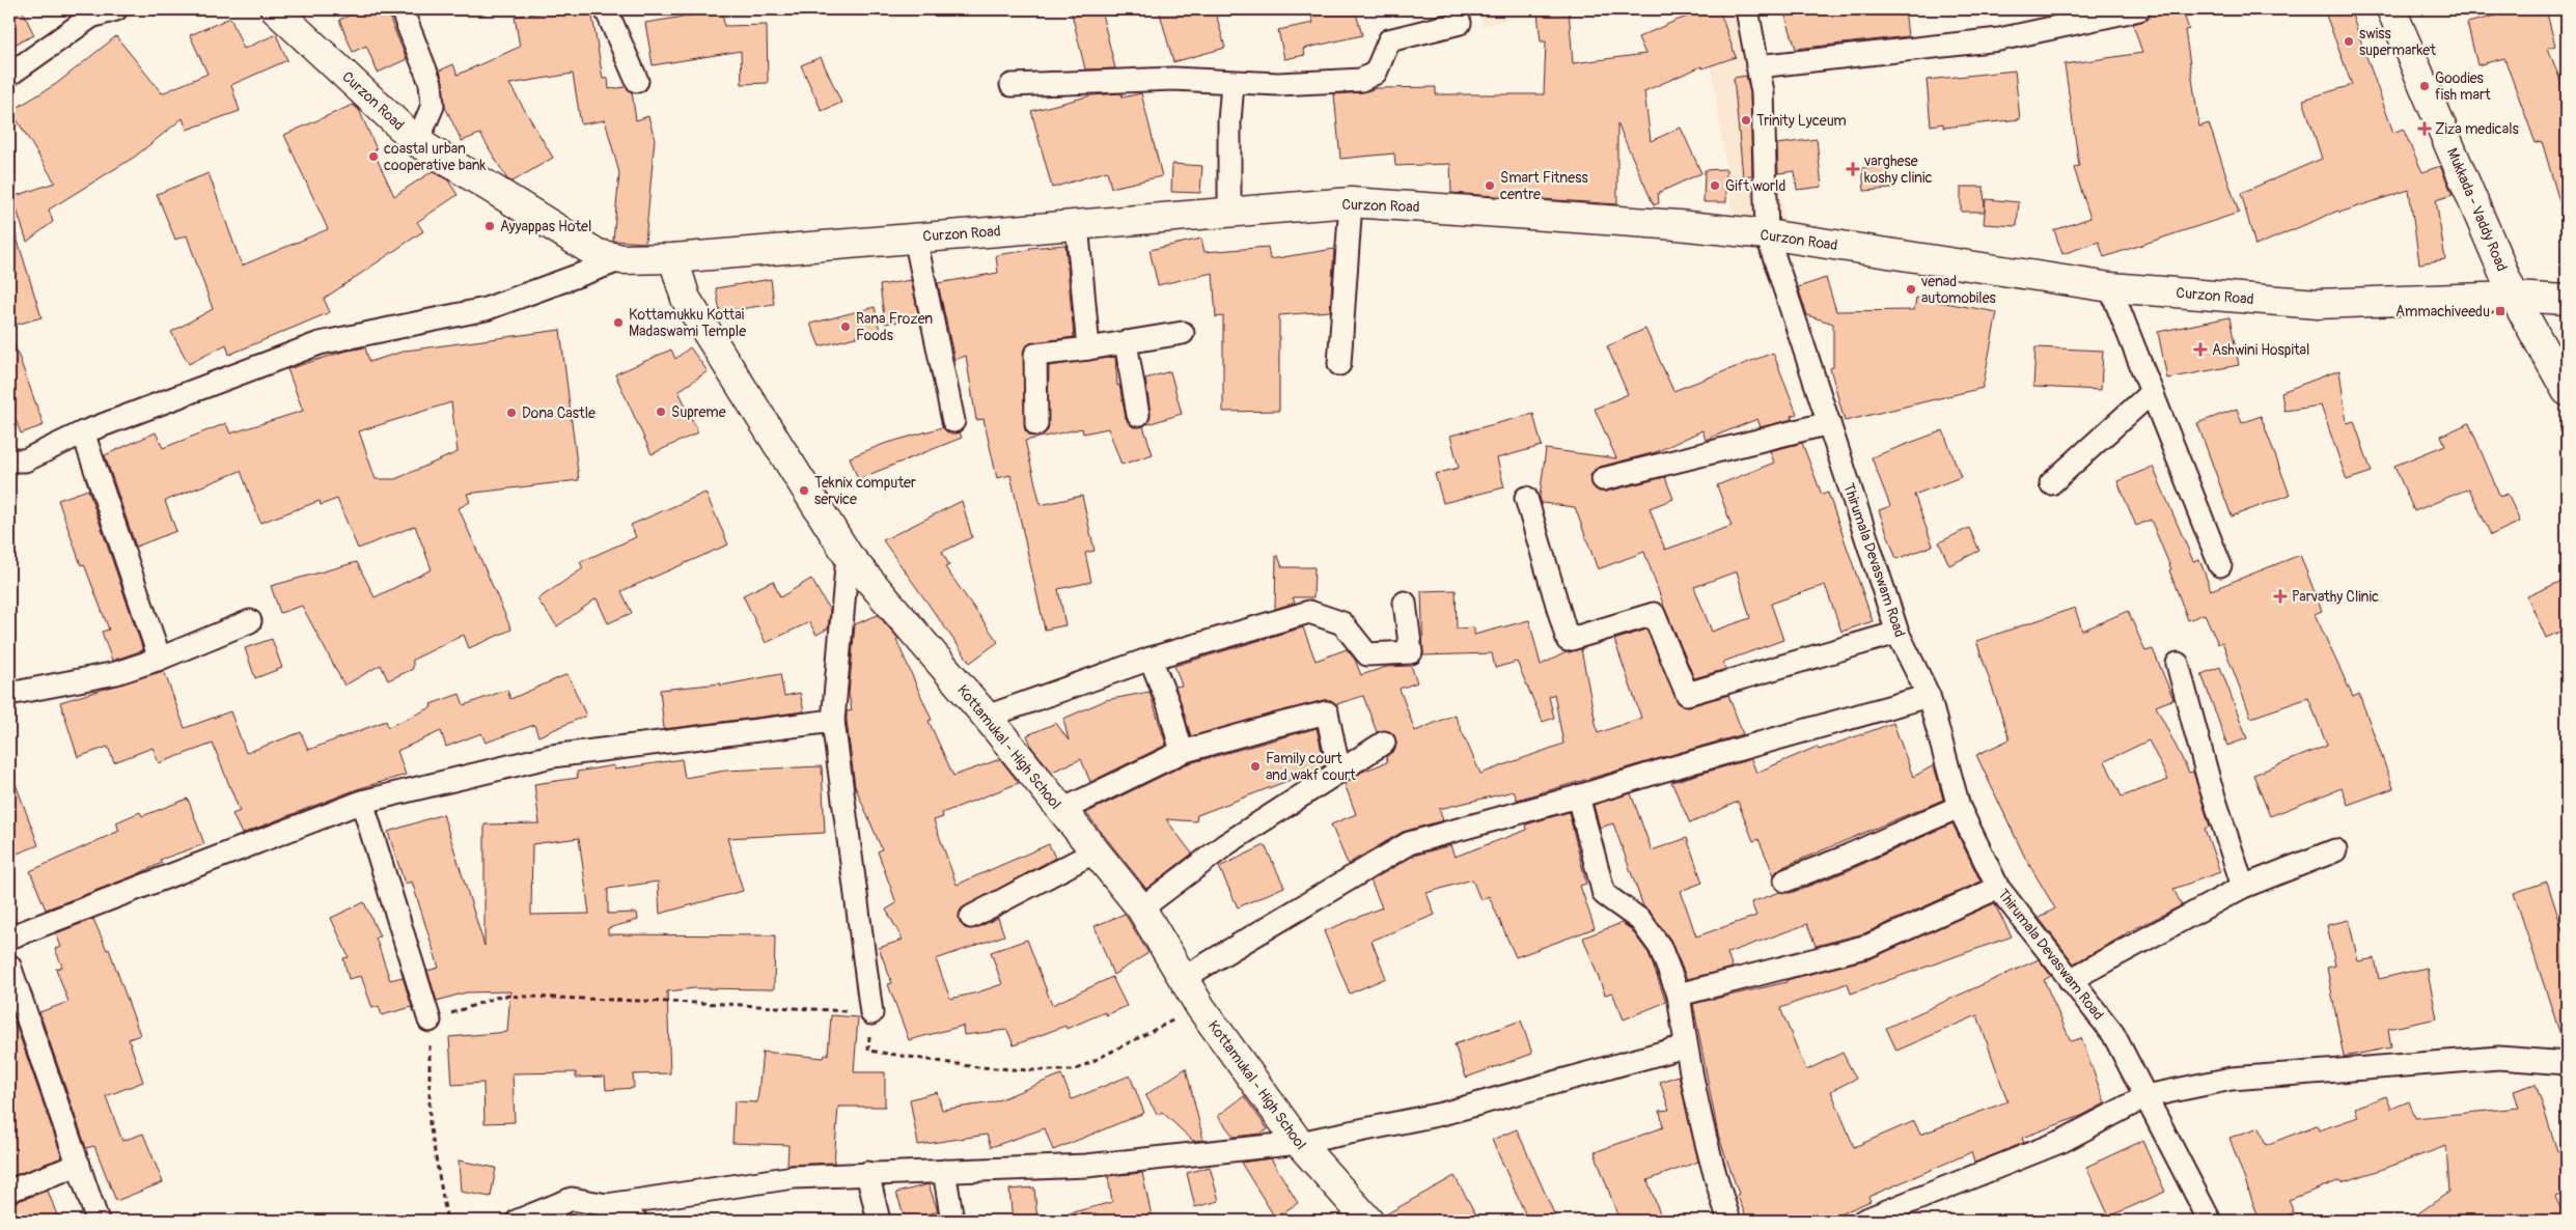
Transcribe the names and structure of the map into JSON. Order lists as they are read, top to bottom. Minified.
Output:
{"streets":{"main road":["Curzon Road","Mukkada - Vaddy Road","Kottamukal - High School"],"street":["Thirumala Devaswam Road"]},"crossings":[["Curzon Road","Mukkada - Vaddy Road"],["Curzon Road","Thirumala Devaswam Road"],["Curzon Road","Kottamukal - High School"]],"places":{"other":["swiss supermarket","Goodies fish mart","Trinity Lyceum","coastal urban cooperative bank","Smart Fitness centre","Gift world","Ayyappas Hotel","venad automobiles","Kottamukku Kottai Madaswami Temple","Rana Frozen Foods","Supreme","Dona Castle","Teknix computer service","Family court and wakf court"],"health":["Ziza medicals","varghese koshy clinic","Ashwini Hospital","Parvathy Clinic"],"transit":["Ammachiveedu"]}}
